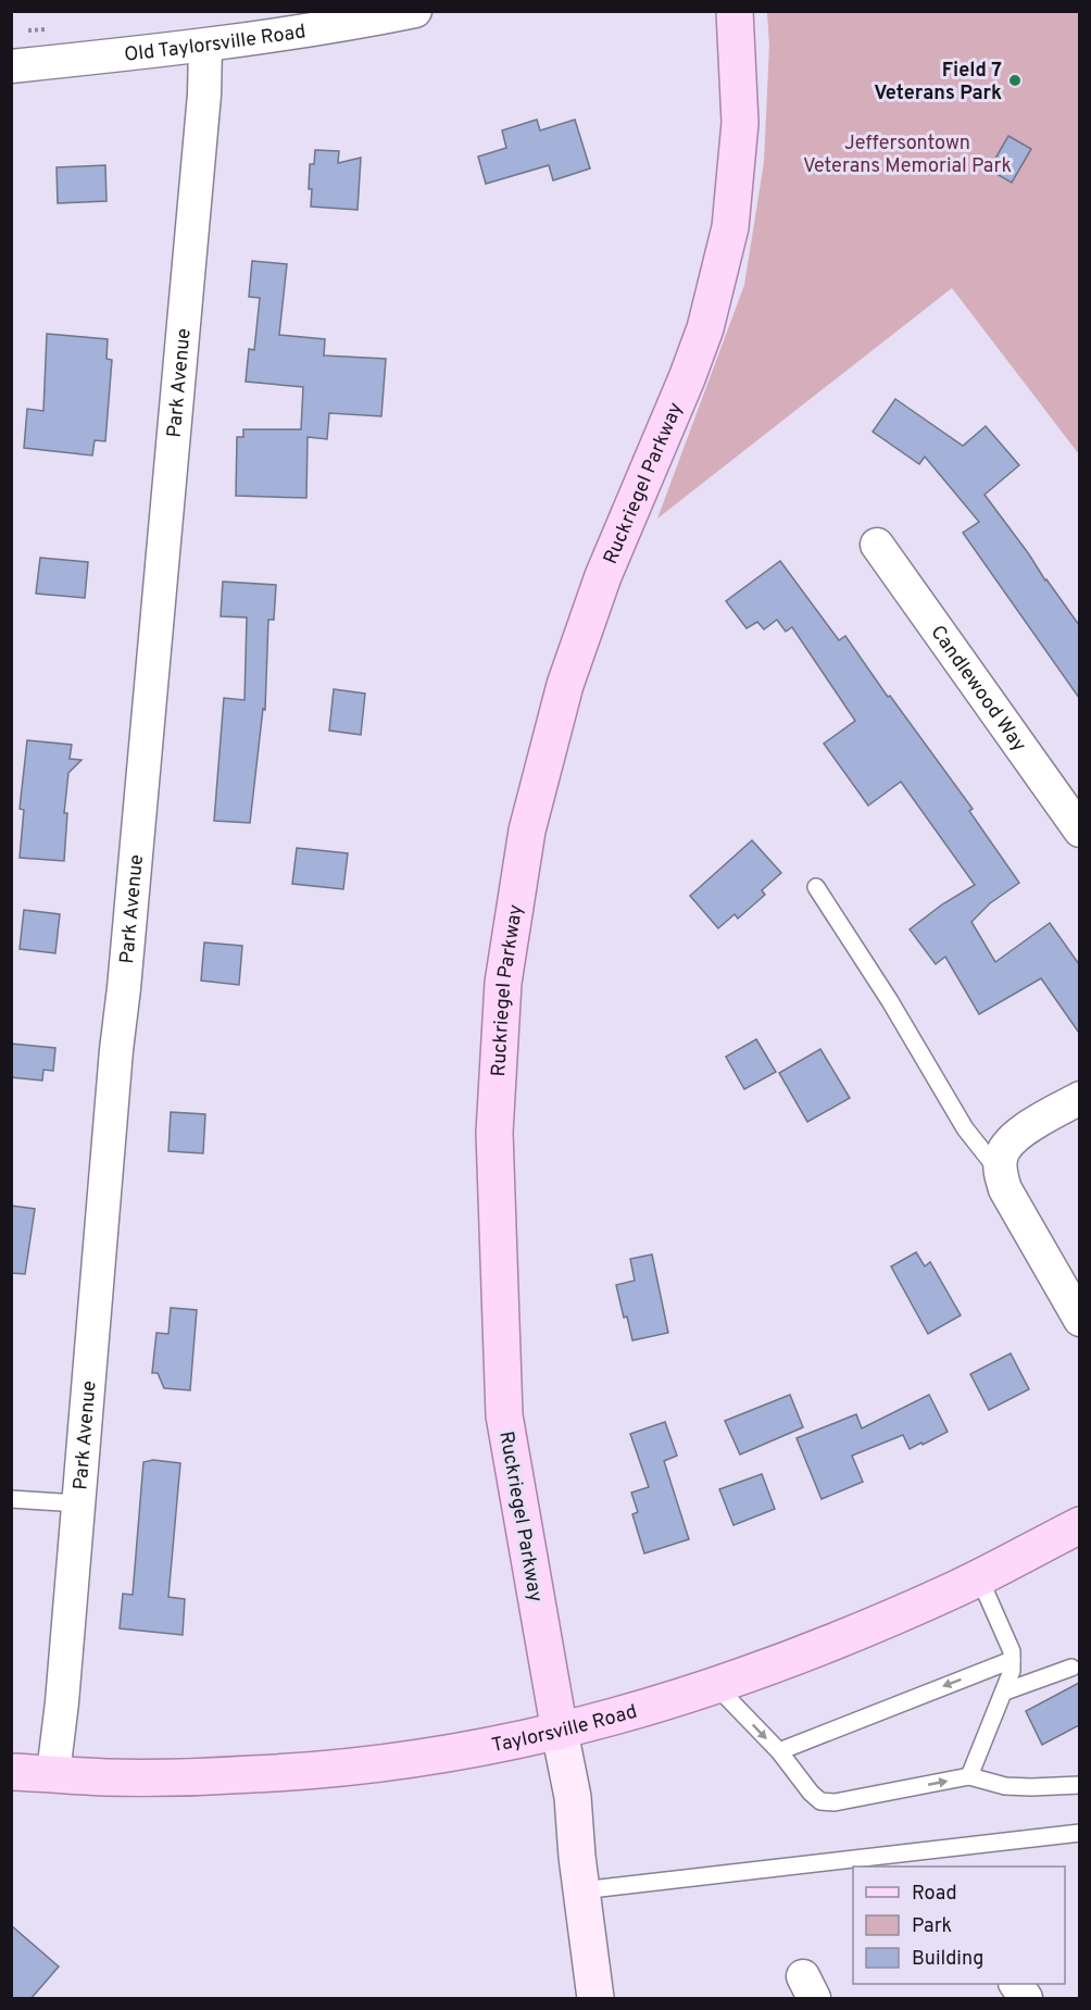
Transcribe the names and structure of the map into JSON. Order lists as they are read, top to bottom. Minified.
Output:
{"streets":{"main road":["Ruckriegel Parkway","Taylorsville Road"],"street":["Old Taylorsville Road","Park Avenue","Candlewood Way"]},"crossings":[["Old Taylorsville Road","Park Avenue"],["Park Avenue","Taylorsville Road"],["Ruckriegel Parkway","Taylorsville Road"]],"parks":["Jeffersontown Veterans Memorial Park"],"places":["Field 7 Veterans Park"],"legend":["Road","Park","Building"]}
